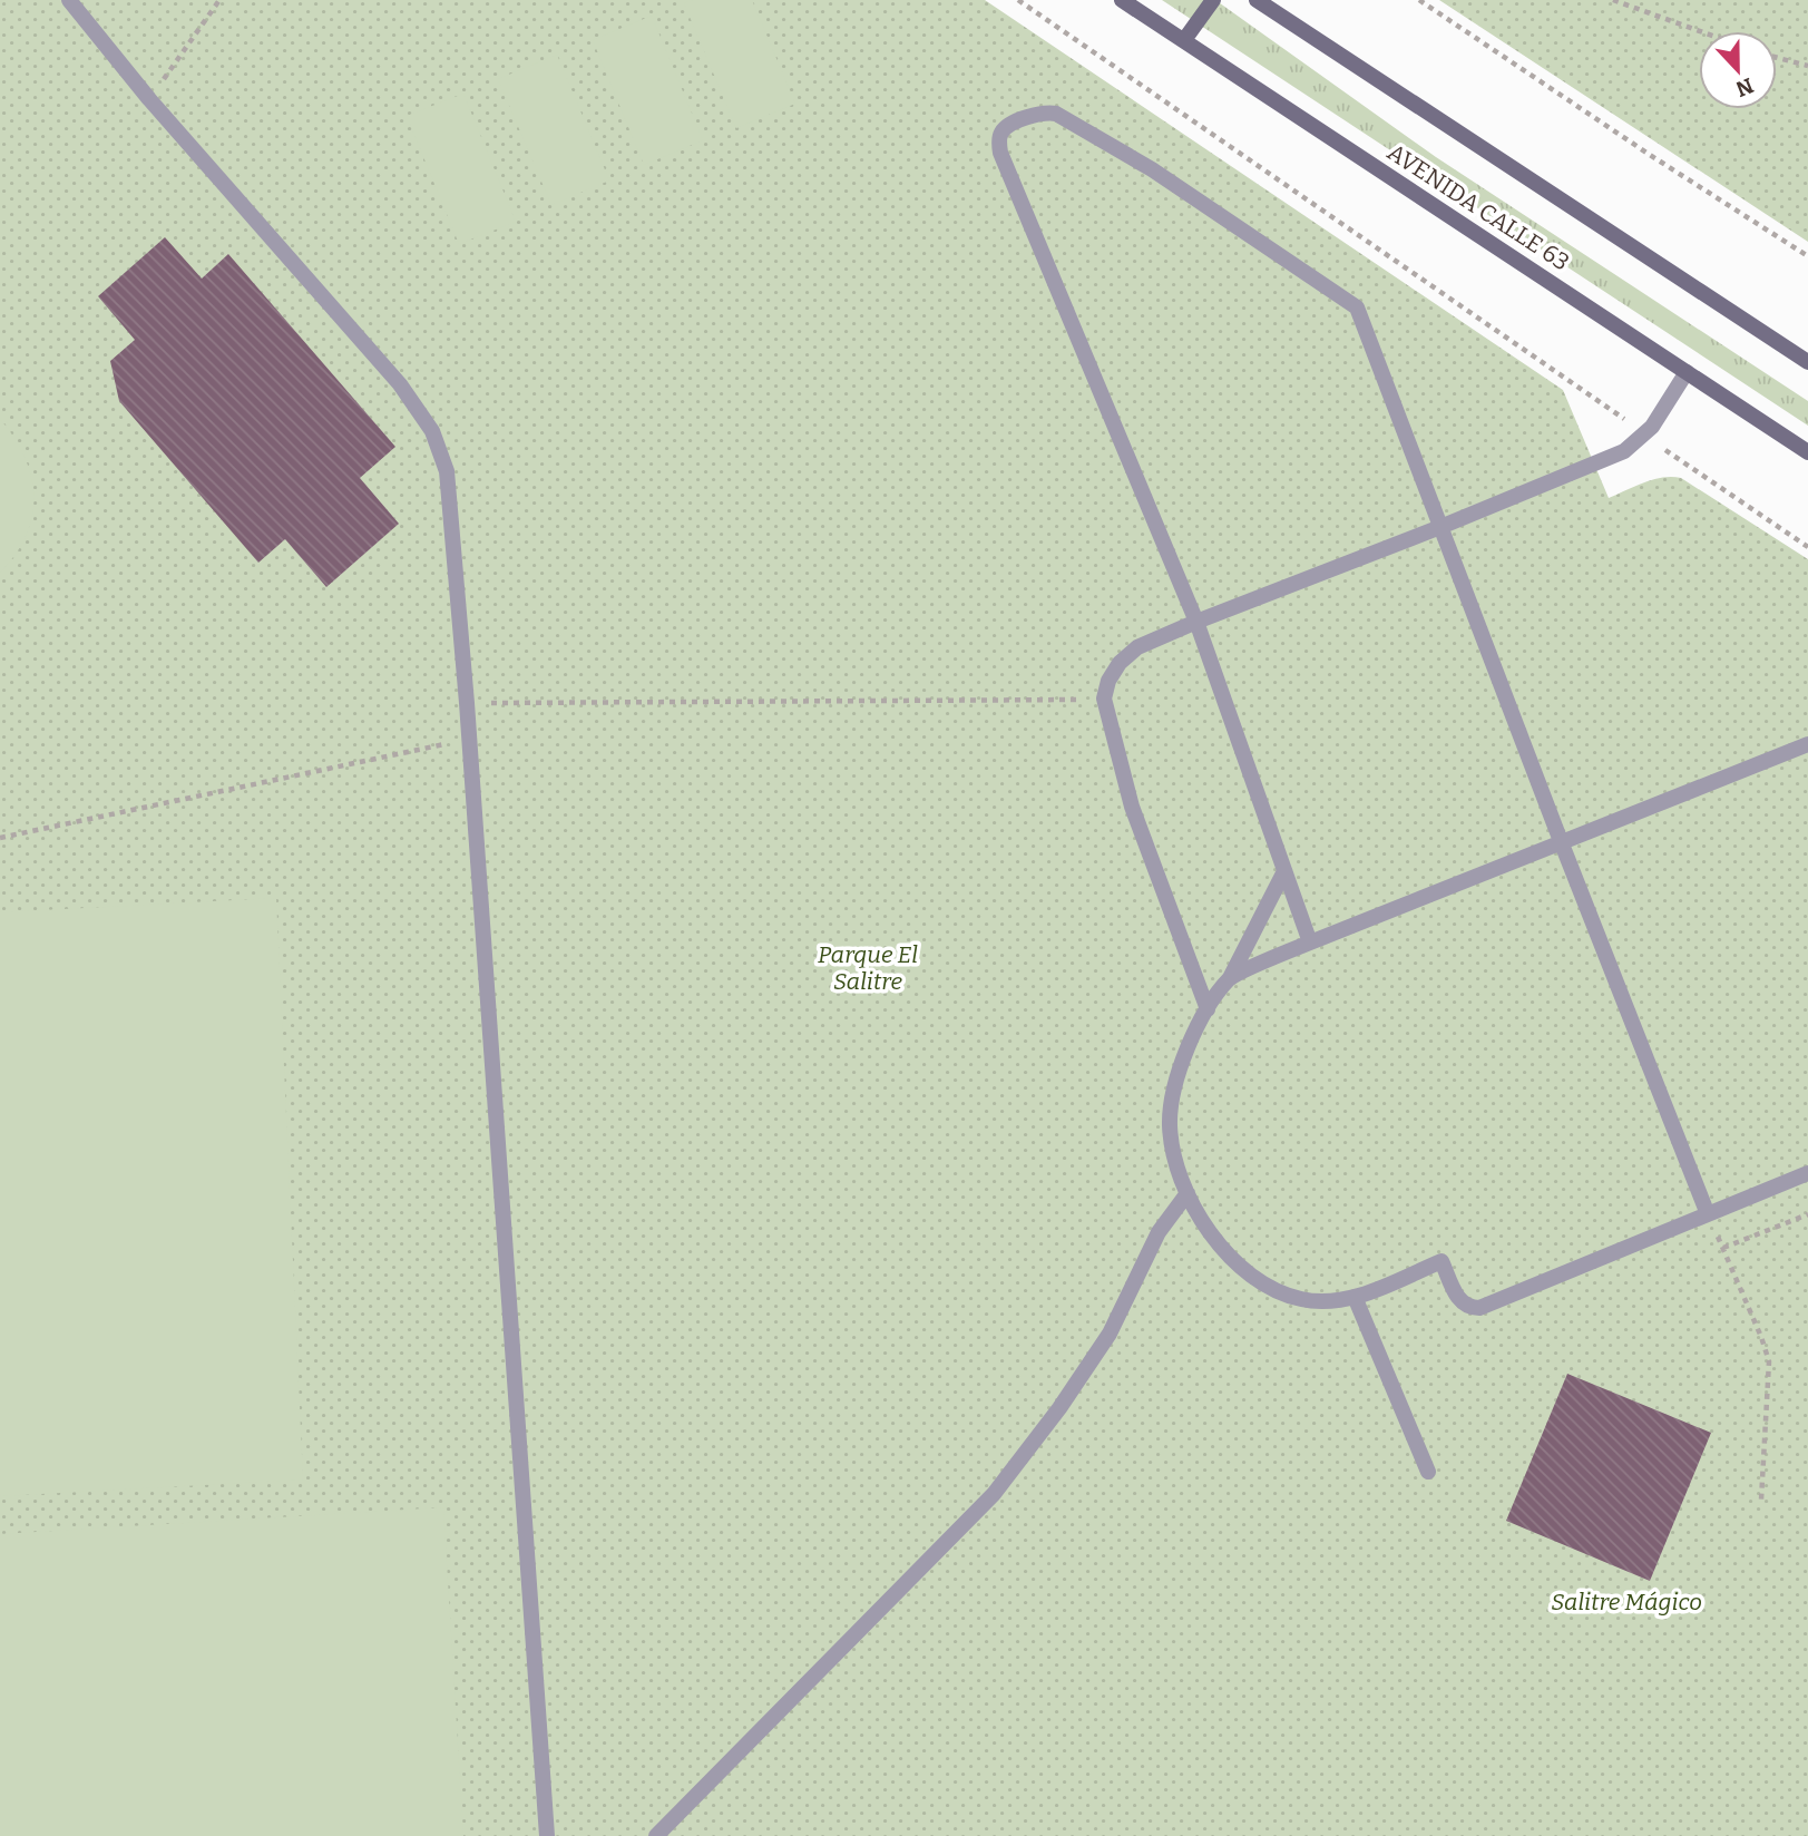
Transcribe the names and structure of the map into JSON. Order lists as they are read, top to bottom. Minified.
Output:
{"streets":{"main road":["AVENIDA CALLE 63"]},"parks":["Parque El Salitre","Salitre Mágico"],"north":"bottom"}
